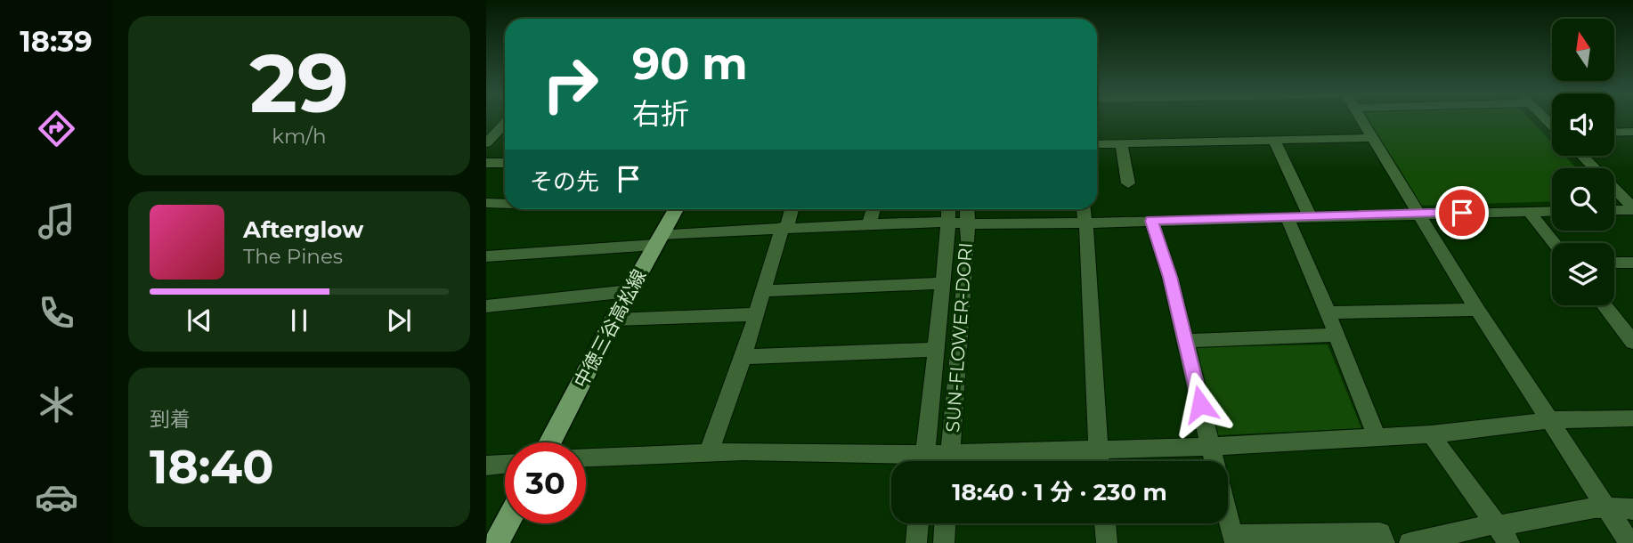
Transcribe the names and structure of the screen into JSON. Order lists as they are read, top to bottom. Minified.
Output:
{"streets":{"main road":["中徳三谷高松線"],"street":["SUN-FLOWER-DORI"]},"north":"top","page":{"tabs":"18:39","tile":[["29","km/h"],["到着","18:40"]],"turn":["90 m","右折"],"then":"その先","song":["Afterglow","The Pines"],"limit":"30","trip":"18:40 · 1 分 · 230 m"}}
